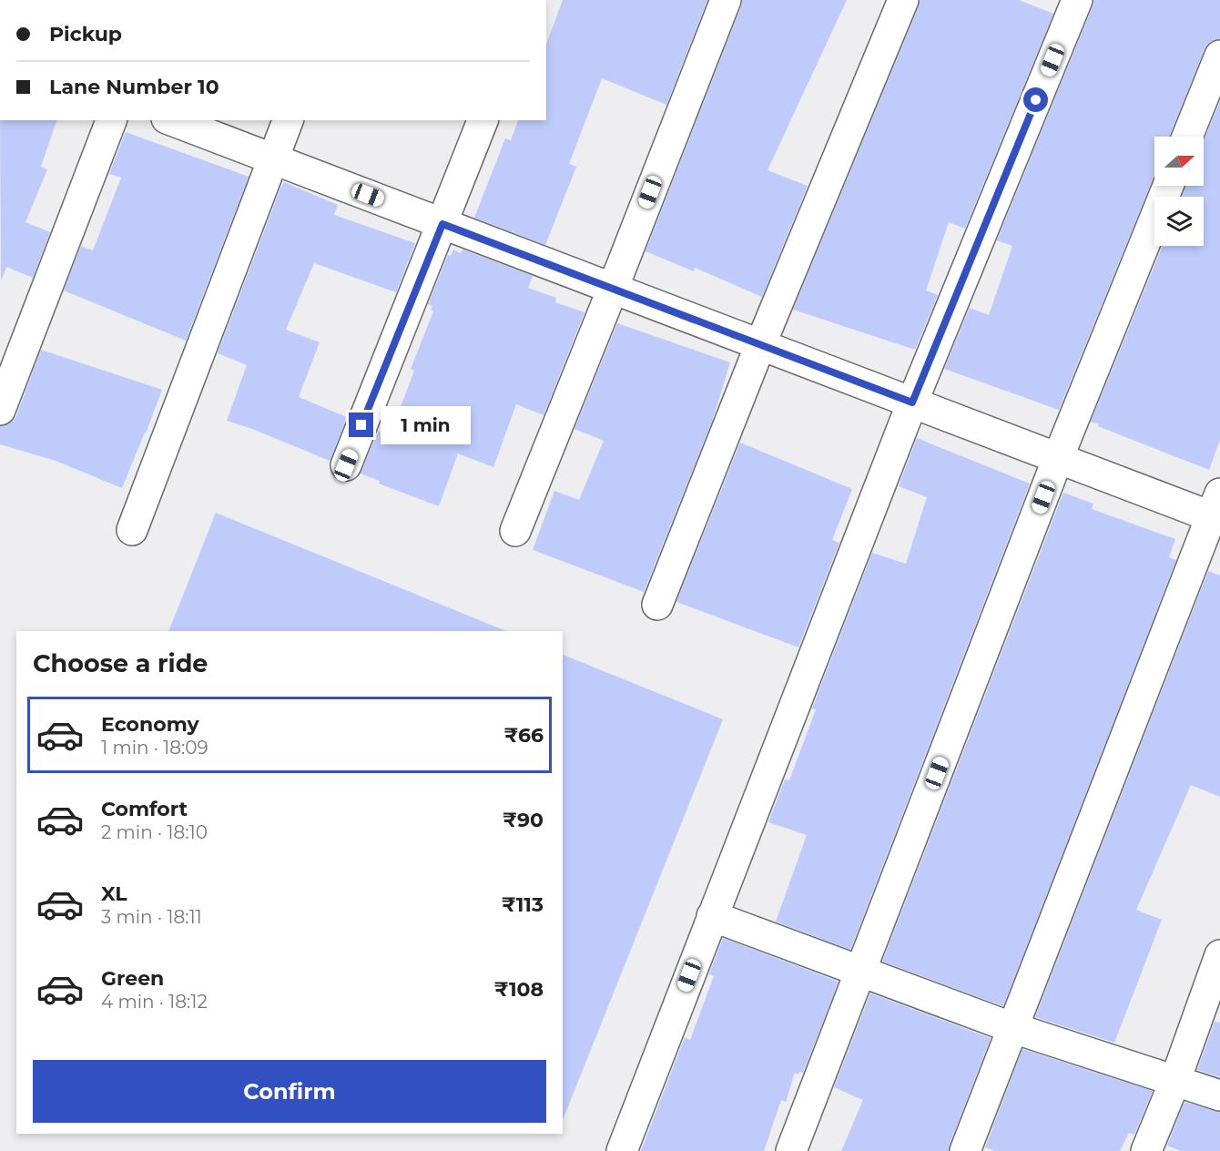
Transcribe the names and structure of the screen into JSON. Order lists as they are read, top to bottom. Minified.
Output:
{"north":"right","page":{"banner":["Pickup","Lane Number 10"],"bubble":"1 min","heading":"Choose a ride","list":[{"name":"Economy","note":"1 min · 18:09","value":"₹66"},{"name":"Comfort","note":"2 min · 18:10","value":"₹90"},{"name":"XL","note":"3 min · 18:11","value":"₹113"},{"name":"Green","note":"4 min · 18:12","value":"₹108"}],"buttons":"Confirm"}}
